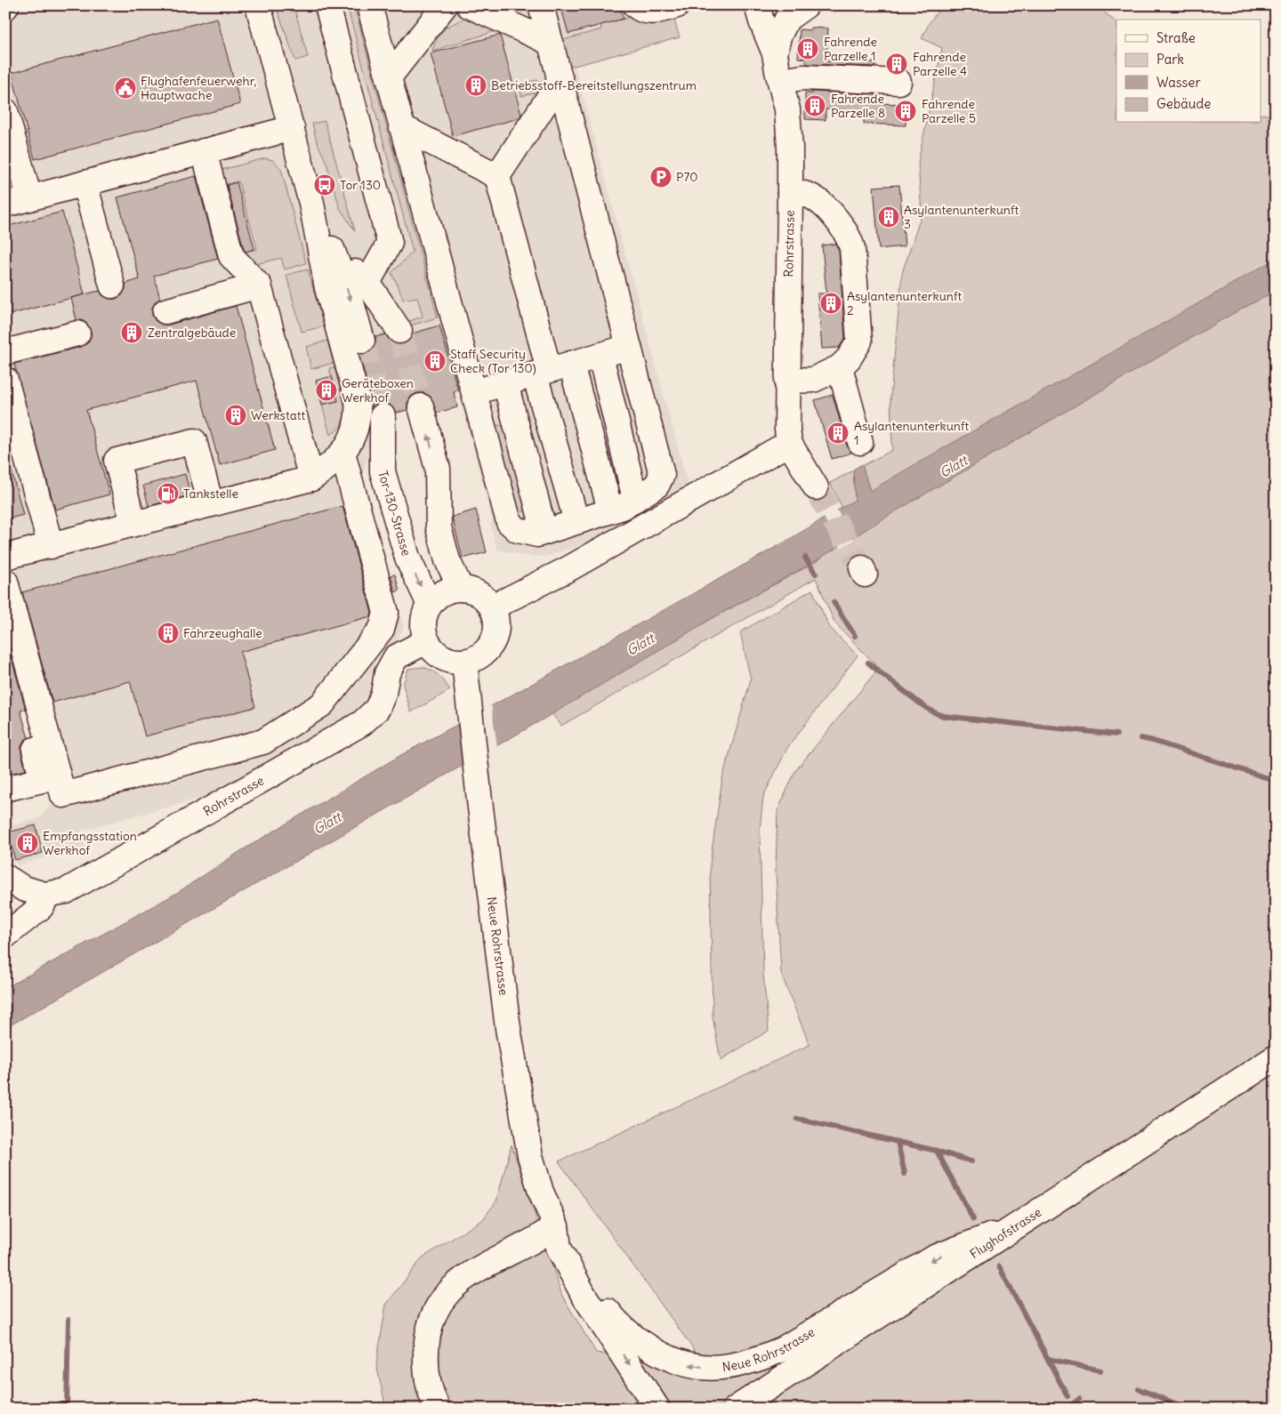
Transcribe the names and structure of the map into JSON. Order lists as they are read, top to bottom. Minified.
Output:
{"streets":{"street":["Rohrstrasse","Tor-130-Strasse","Neue Rohrstrasse","Flughofstrasse"]},"crossings":[["Rohrstrasse","Tor-130-Strasse"],["Rohrstrasse","Neue Rohrstrasse"],["Tor-130-Strasse","Neue Rohrstrasse"],["Neue Rohrstrasse","Flughofstrasse"]],"water":["Glatt"],"places":{"building":["Fahrende Parzelle 1","Fahrende Parzelle 4","Betriebsstoff-Bereitstellungszentrum","Fahrende Parzelle 8","Fahrende Parzelle 5","Asylantenunterkunft 3","Asylantenunterkunft 2","Zentralgebäude","Staff Security Check (Tor 130)","Geräteboxen Werkhof","Werkstatt","Asylantenunterkunft 1","Fahrzeughalle","Empfangsstation Werkhof"],"public building":["Flughafenfeuerwehr, Hauptwache"],"parking":["P70"],"bus stop":["Tor 130"],"fuel station":["Tankstelle"]},"legend":["Straße","Park","Wasser","Gebäude"]}
